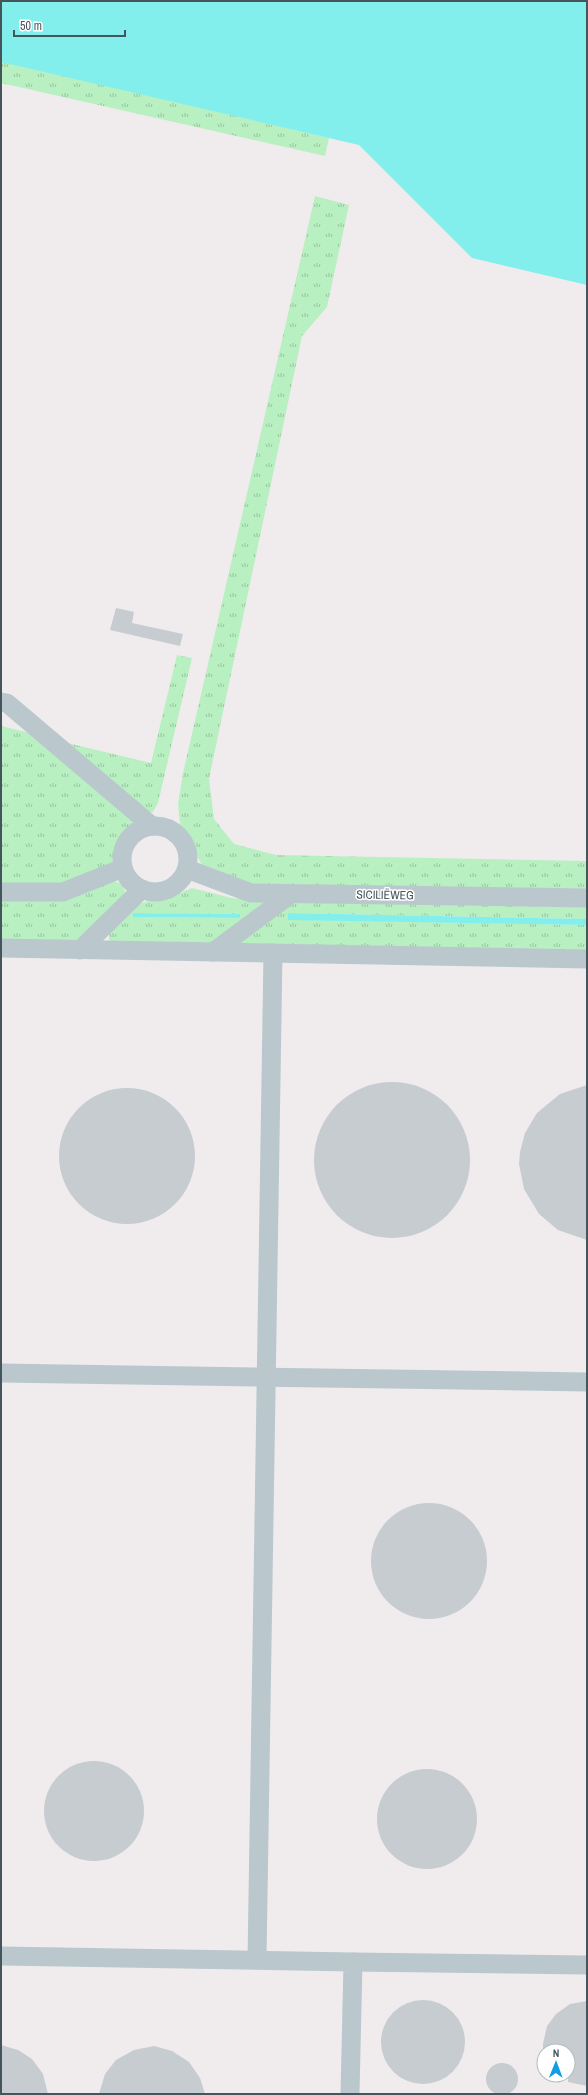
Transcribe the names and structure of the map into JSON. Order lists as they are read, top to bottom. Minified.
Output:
{"streets":{"street":["SICILIËWEG"]},"scale_bar":"50 m","north":"top"}
